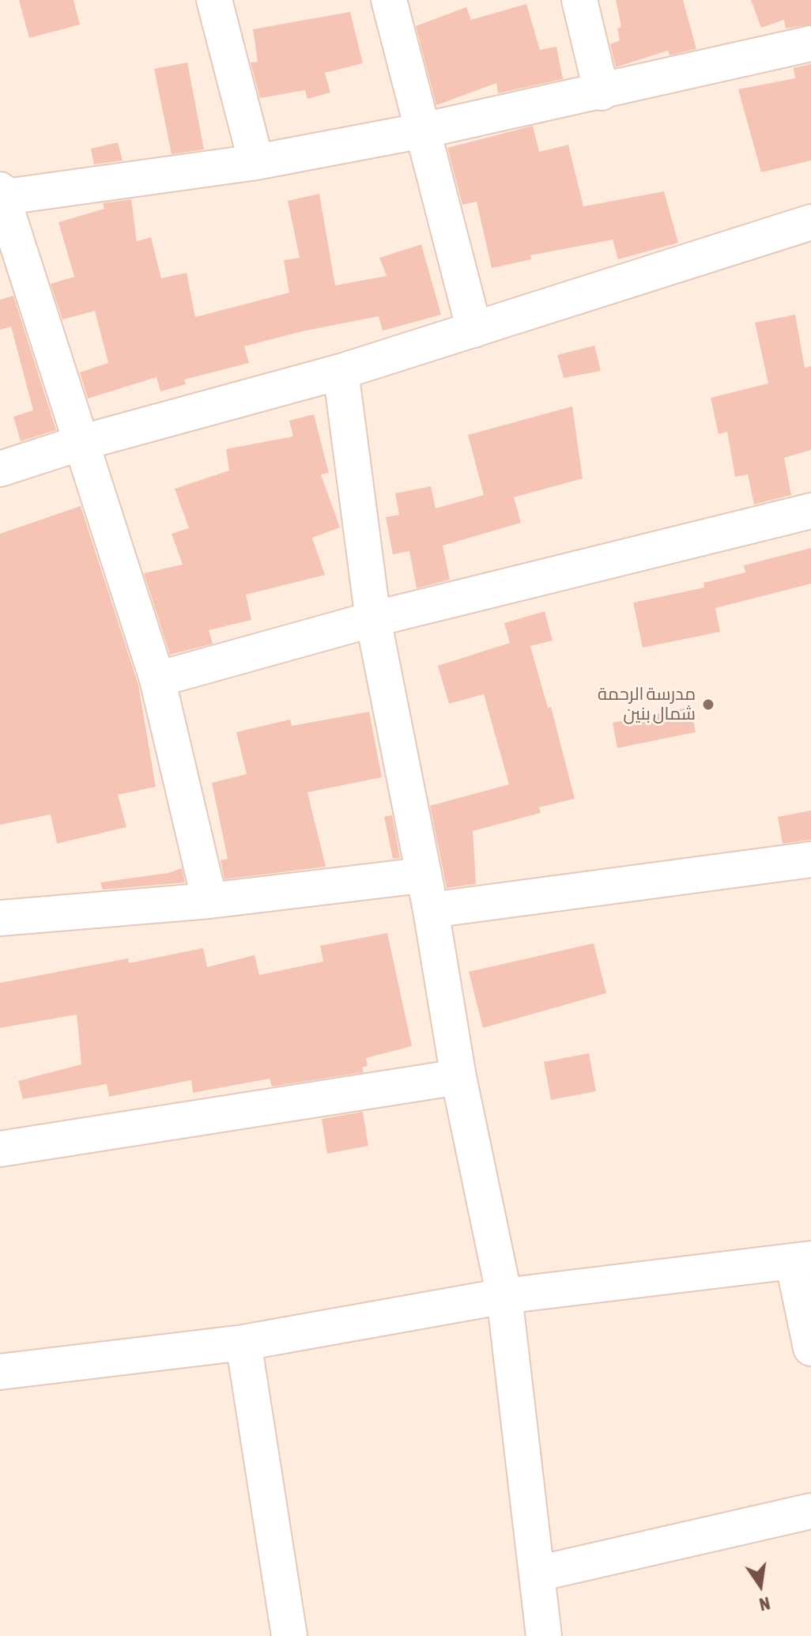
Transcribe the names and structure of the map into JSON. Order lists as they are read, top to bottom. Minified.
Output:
{"places":["مدرسة الرحمة شمال بنين"],"north":"bottom"}
